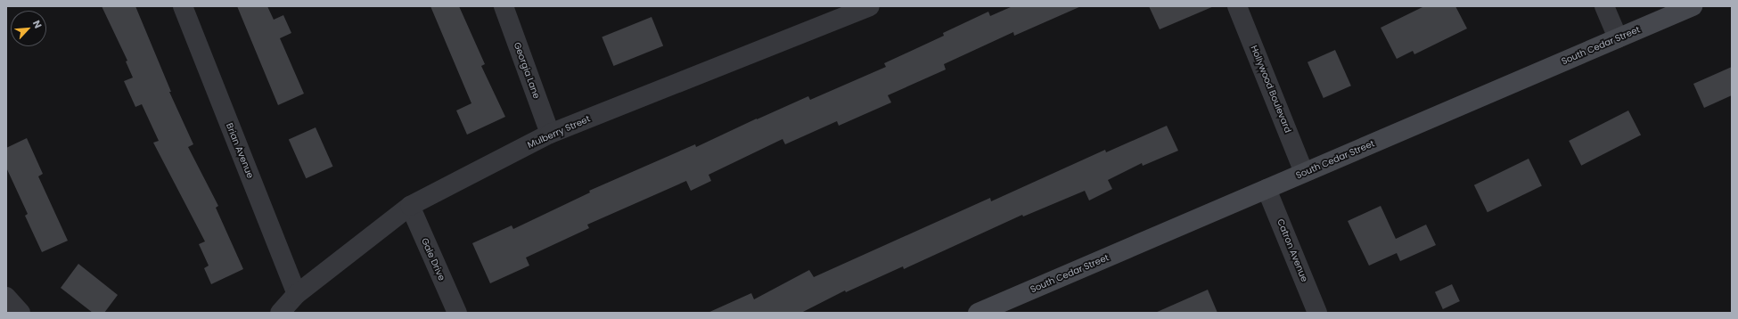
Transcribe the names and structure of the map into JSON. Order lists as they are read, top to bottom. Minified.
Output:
{"streets":{"main road":["South Cedar Street"],"street":["Georgia Lane","Hollywood Boulevard","Mulberry Street","Brian Avenue","Catron Avenue","Gale Drive"]},"crossings":[["South Cedar Street","Hollywood Boulevard"],["South Cedar Street","Catron Avenue"],["Georgia Lane","Mulberry Street"],["Mulberry Street","Brian Avenue"],["Mulberry Street","Gale Drive"]],"north":"top right"}
